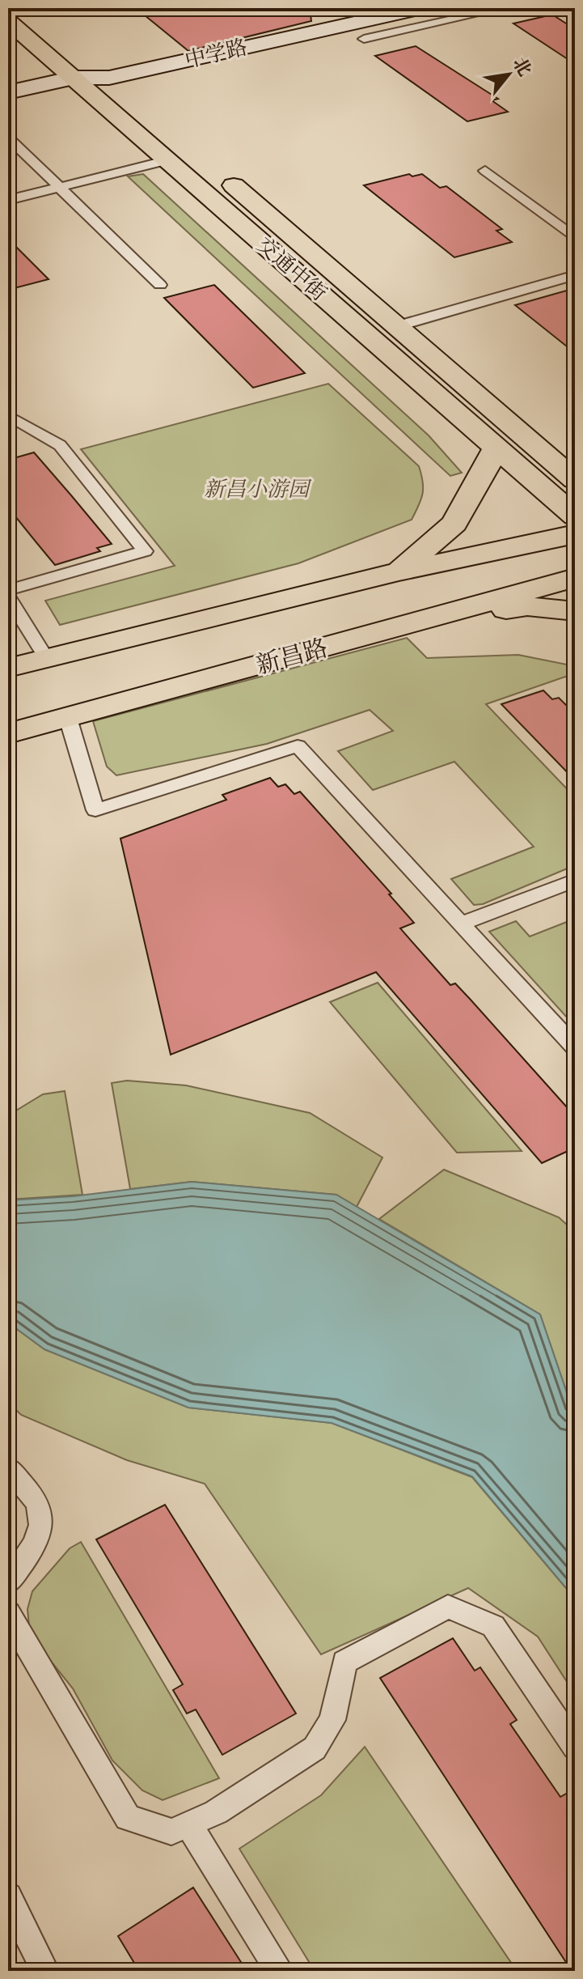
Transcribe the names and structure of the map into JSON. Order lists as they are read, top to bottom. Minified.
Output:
{"streets":{"main road":["交通中街","新昌路"],"street":["中学路"]},"crossings":[["中学路","交通中街"]],"parks":["新昌小游园"],"north":"top right"}
